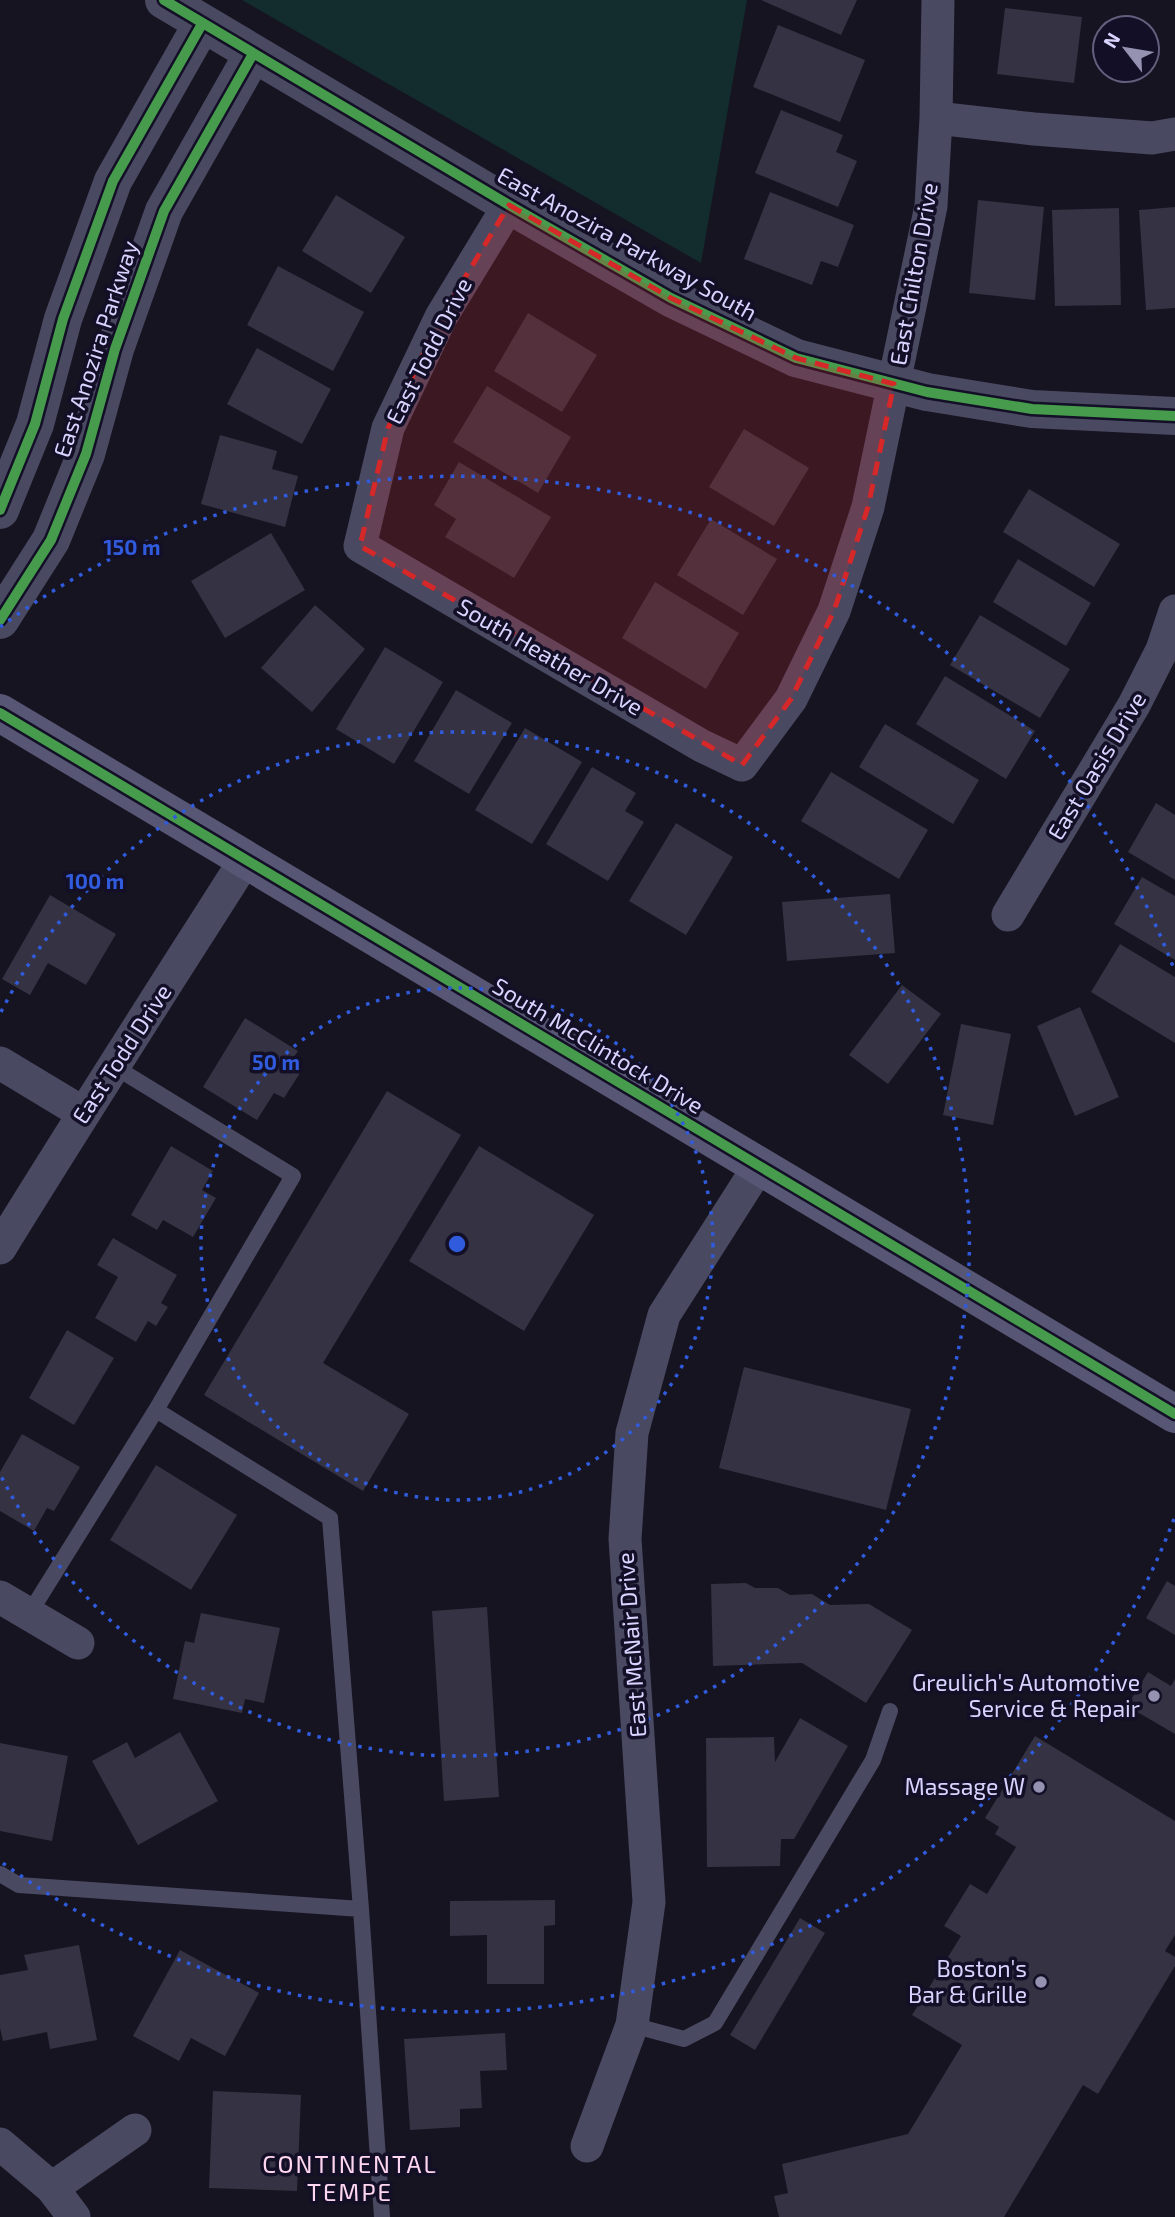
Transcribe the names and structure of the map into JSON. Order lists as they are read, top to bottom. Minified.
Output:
{"streets":{"main road":["South McClintock Drive"],"street":["East Anozira Parkway South","East Chilton Drive","East Anozira Parkway","East Todd Drive","South Heather Drive","East Oasis Drive","East McNair Drive"]},"crossings":[["East Anozira Parkway South","East Chilton Drive"],["East Anozira Parkway South","East Anozira Parkway"],["East Anozira Parkway South","East Todd Drive"],["East Chilton Drive","South Heather Drive"],["East Todd Drive","South Heather Drive"],["East Todd Drive","South McClintock Drive"],["South McClintock Drive","East McNair Drive"]],"districts":["CONTINENTAL TEMPE"],"places":["Greulich's Automotive Service & Repair","Massage W","Boston's Bar & Grille"],"north":"top left","rings":["150 m","100 m","50 m"]}
